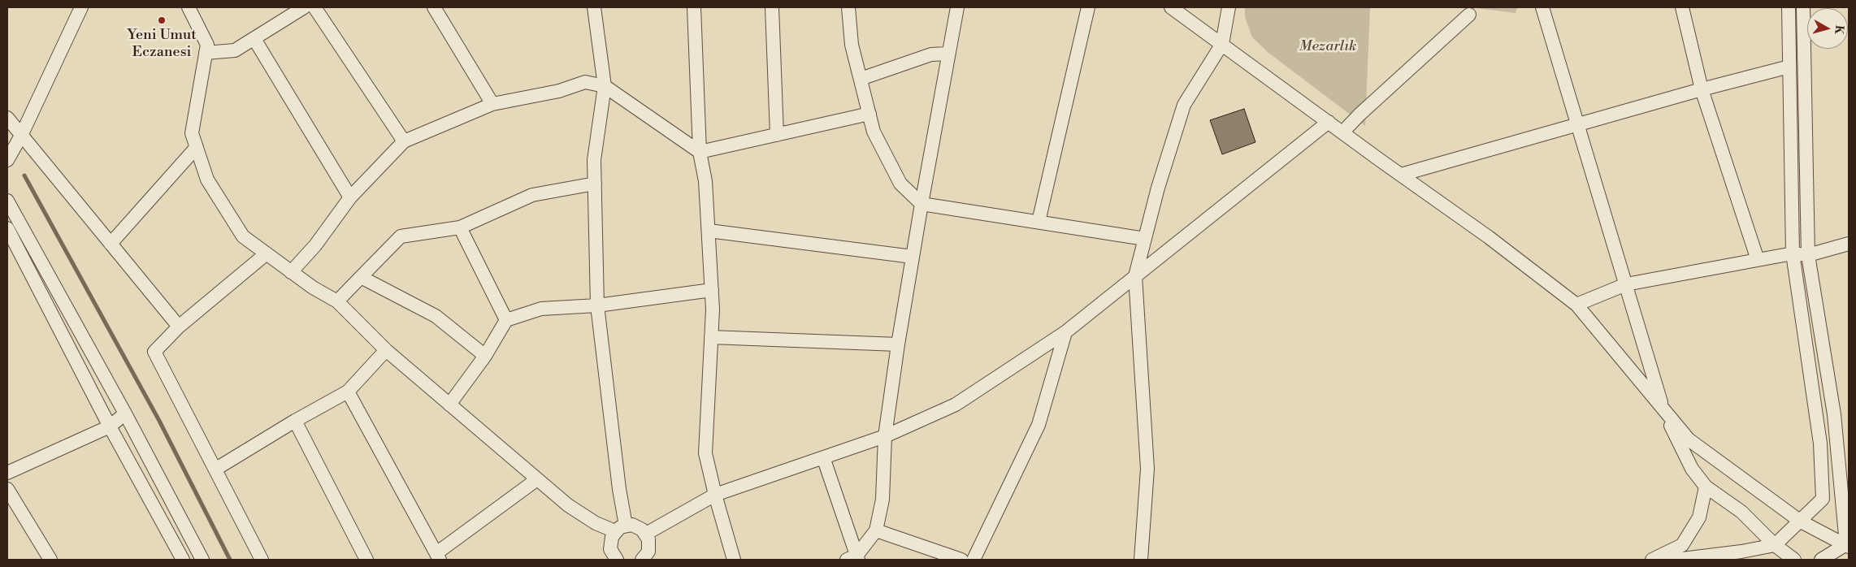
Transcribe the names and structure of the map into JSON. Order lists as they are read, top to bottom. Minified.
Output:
{"parks":["Mezarlık"],"places":["Yeni Umut Eczanesi"],"north":"right"}
